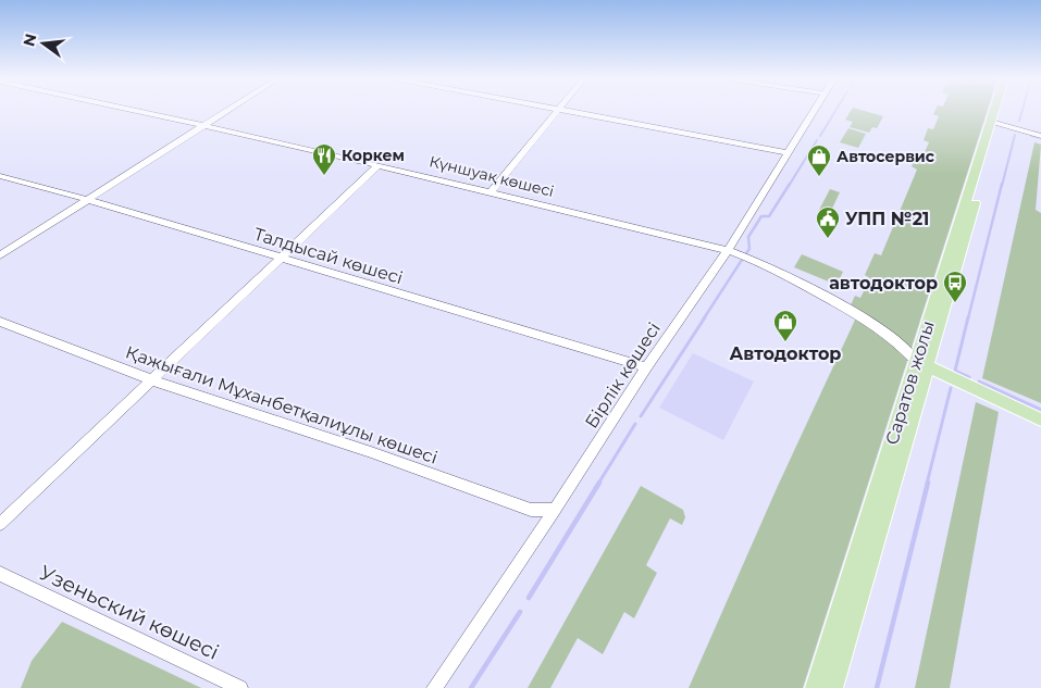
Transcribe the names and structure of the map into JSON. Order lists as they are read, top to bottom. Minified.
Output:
{"streets":{"main road":["Саратов жолы"],"street":["Күншуақ көшесі","Талдысай көшесі","Бірлік көшесі","Қажығали Мұханбетқалиұлы көшесі","Узеньский көшесі"]},"crossings":[["Күншуақ көшесі","Бірлік көшесі"],["Күншуақ көшесі","Саратов жолы"],["Талдысай көшесі","Бірлік көшесі"],["Бірлік көшесі","Қажығали Мұханбетқалиұлы көшесі"]],"places":{"restaurant":["Коркем"],"shop":["Автосервис","Автодоктор"],"public building":["УПП №21"],"bus stop":["автодоктор"]},"north":"left"}
